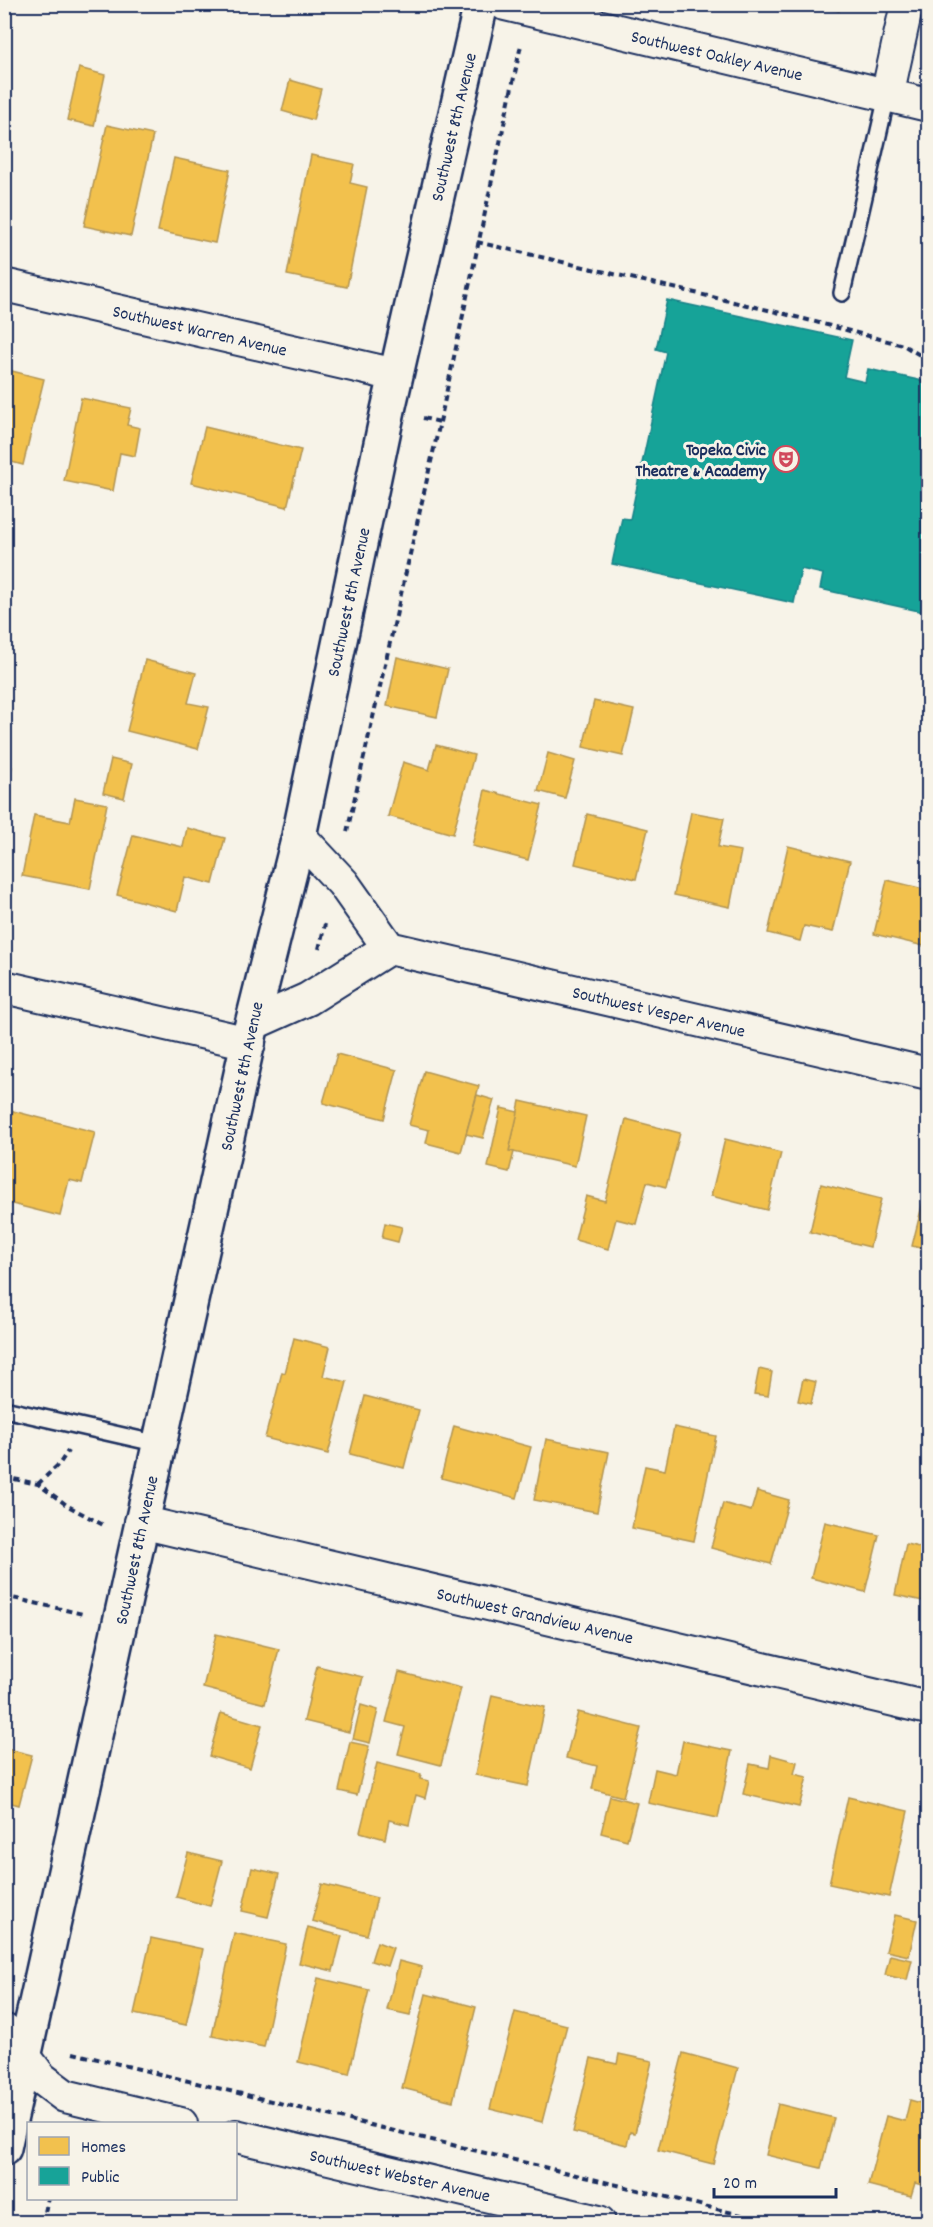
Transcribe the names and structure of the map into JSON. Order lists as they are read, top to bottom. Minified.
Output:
{"streets":{"street":["Southwest Oakley Avenue","Southwest 8th Avenue","Southwest Warren Avenue","Southwest Vesper Avenue","Southwest Grandview Avenue","Southwest Webster Avenue"]},"crossings":[["Southwest 8th Avenue","Southwest Warren Avenue"],["Southwest 8th Avenue","Southwest Grandview Avenue"]],"places":{"theatre":["Topeka Civic Theatre & Academy"]},"legend":["Homes","Public"],"scale_bar":"20 m"}
